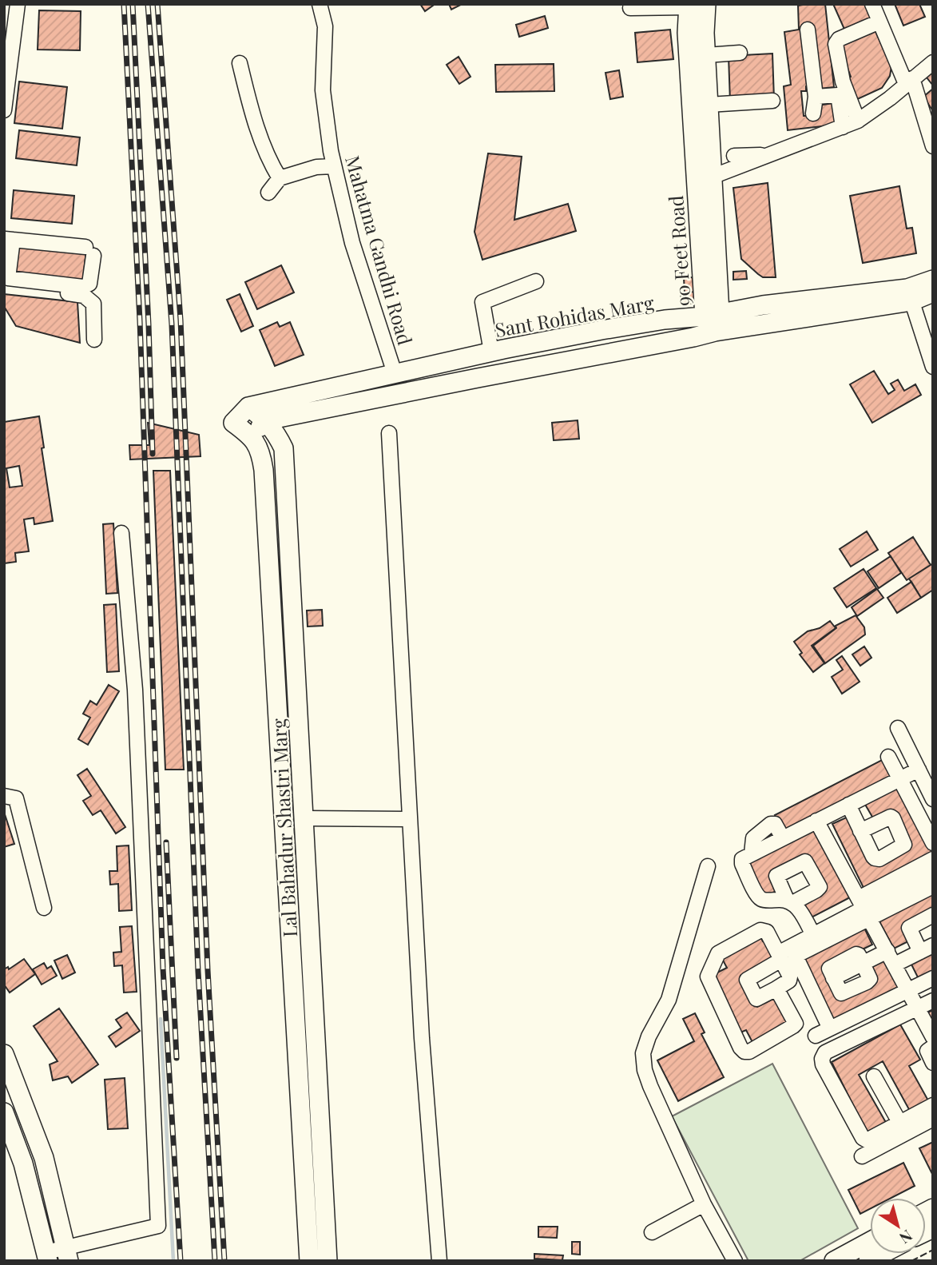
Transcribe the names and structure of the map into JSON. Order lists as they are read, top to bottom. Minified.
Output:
{"streets":{"main road":["90 Feet Road","Sant Rohidas Marg","Lal Bahadur Shastri Marg"],"street":["Mahatma Gandhi Road"]},"crossings":[["Mahatma Gandhi Road","Sant Rohidas Marg"],["90 Feet Road","Sant Rohidas Marg"],["Sant Rohidas Marg","Lal Bahadur Shastri Marg"]],"north":"bottom right"}
